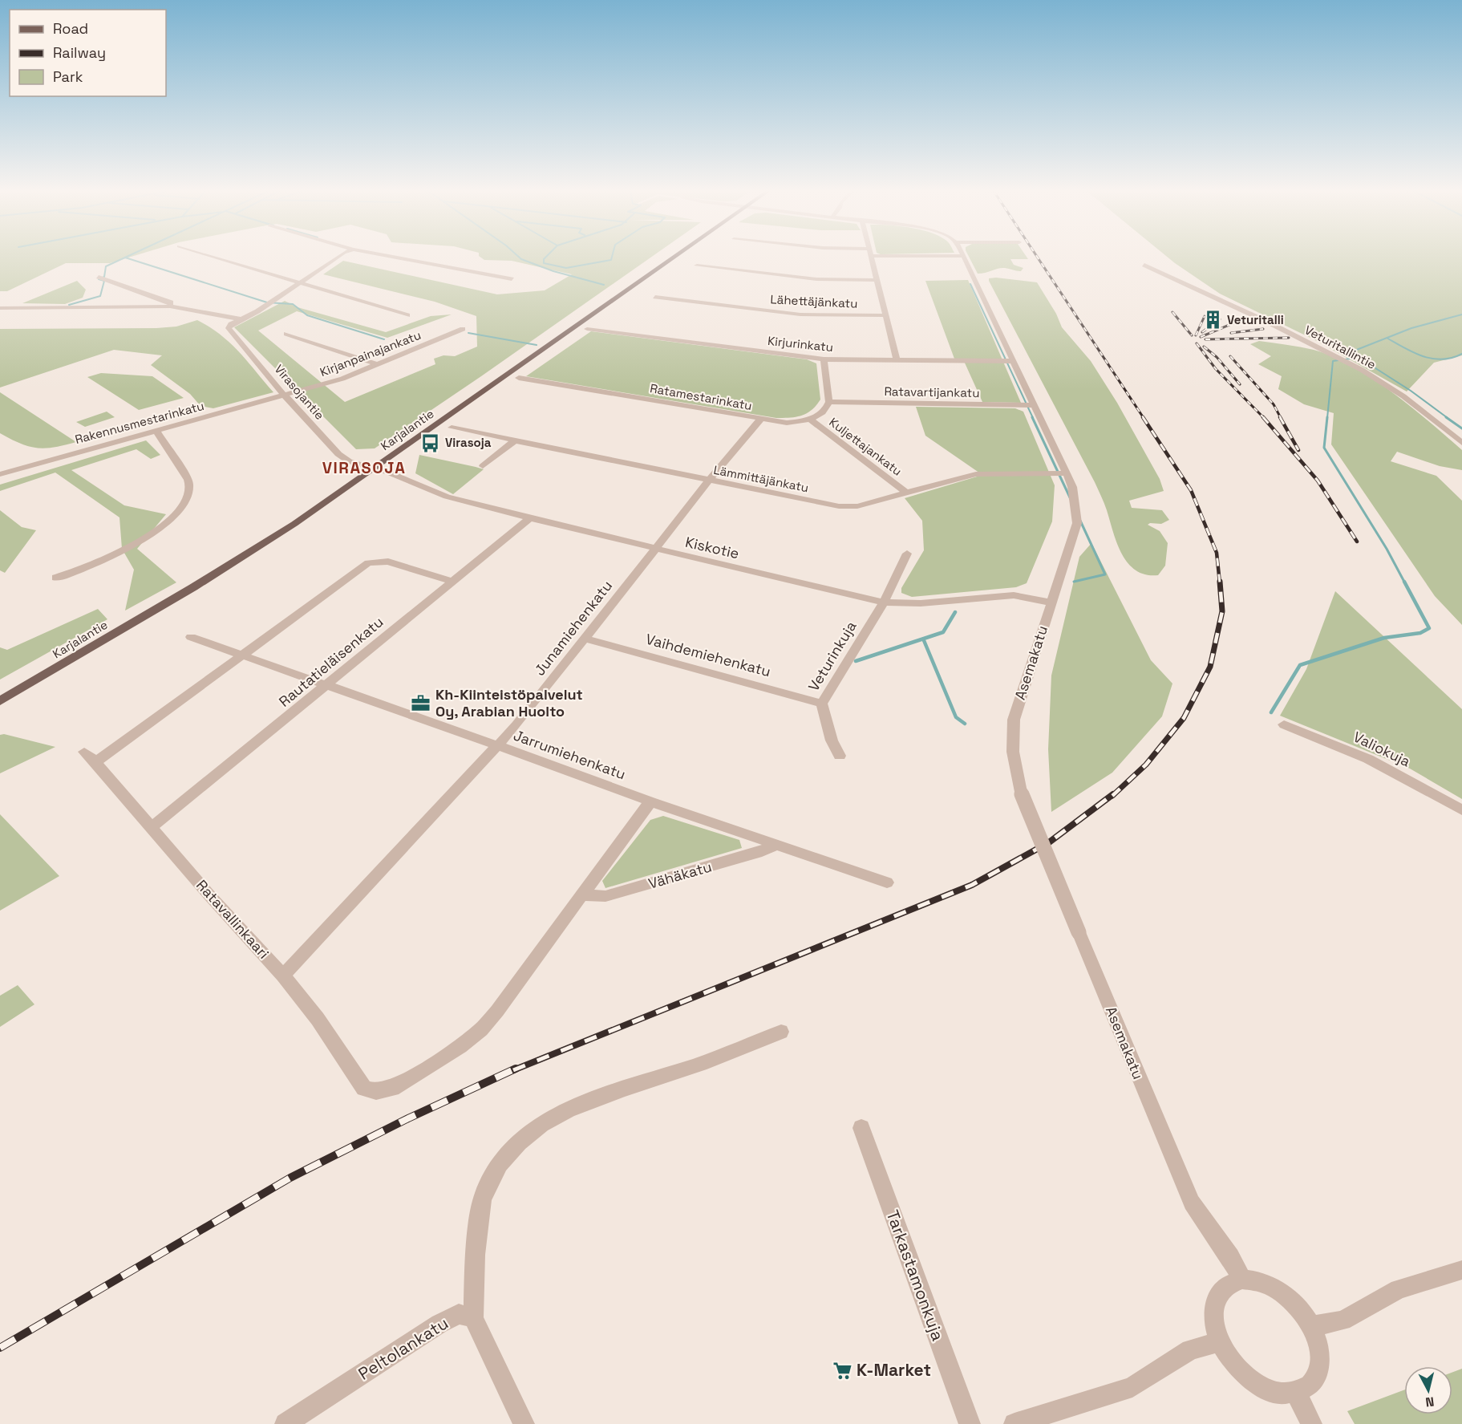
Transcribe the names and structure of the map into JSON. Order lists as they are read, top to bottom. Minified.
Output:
{"streets":{"main road":["Karjalantie"],"street":["Lähettäjänkatu","Kirjurinkatu","Veturitallintie","Kirjanpainajankatu","Virasojantie","Ratavartijankatu","Ratamestarinkatu","Rakennusmestarinkatu","Kuljettajankatu","Lämmittäjänkatu","Kiskotie","Junamiehenkatu","Vaihdemiehenkatu","Veturinkuja","Rautatieläisenkatu","Asemakatu","Valiokuja","Jarrumiehenkatu","Vähäkatu","Ratavallinkaari","Tarkastamonkuja","Peltolankatu"]},"crossings":[["Kirjurinkatu","Asemakatu"],["Kirjanpainajankatu","Virasojantie"],["Kirjanpainajankatu","Rakennusmestarinkatu"],["Virasojantie","Rakennusmestarinkatu"],["Virasojantie","Karjalantie"],["Virasojantie","Kiskotie"],["Ratavartijankatu","Asemakatu"],["Ratamestarinkatu","Kuljettajankatu"],["Ratamestarinkatu","Junamiehenkatu"],["Karjalantie","Kiskotie"],["Kuljettajankatu","Lämmittäjänkatu"],["Lämmittäjänkatu","Junamiehenkatu"],["Lämmittäjänkatu","Asemakatu"],["Kiskotie","Junamiehenkatu"],["Kiskotie","Veturinkuja"],["Kiskotie","Rautatieläisenkatu"],["Kiskotie","Asemakatu"],["Junamiehenkatu","Vaihdemiehenkatu"],["Junamiehenkatu","Jarrumiehenkatu"],["Junamiehenkatu","Ratavallinkaari"],["Vaihdemiehenkatu","Veturinkuja"],["Rautatieläisenkatu","Jarrumiehenkatu"],["Rautatieläisenkatu","Ratavallinkaari"],["Jarrumiehenkatu","Vähäkatu"],["Jarrumiehenkatu","Ratavallinkaari"],["Vähäkatu","Ratavallinkaari"]],"districts":["VIRASOJA"],"places":{"building":["Veturitalli"],"bus stop":["Virasoja"],"office":["Kh-Kiinteistöpalvelut Oy, Arabian Huolto"],"supermarket":["K-Market"]},"legend":["Road","Railway","Park"],"north":"bottom"}
